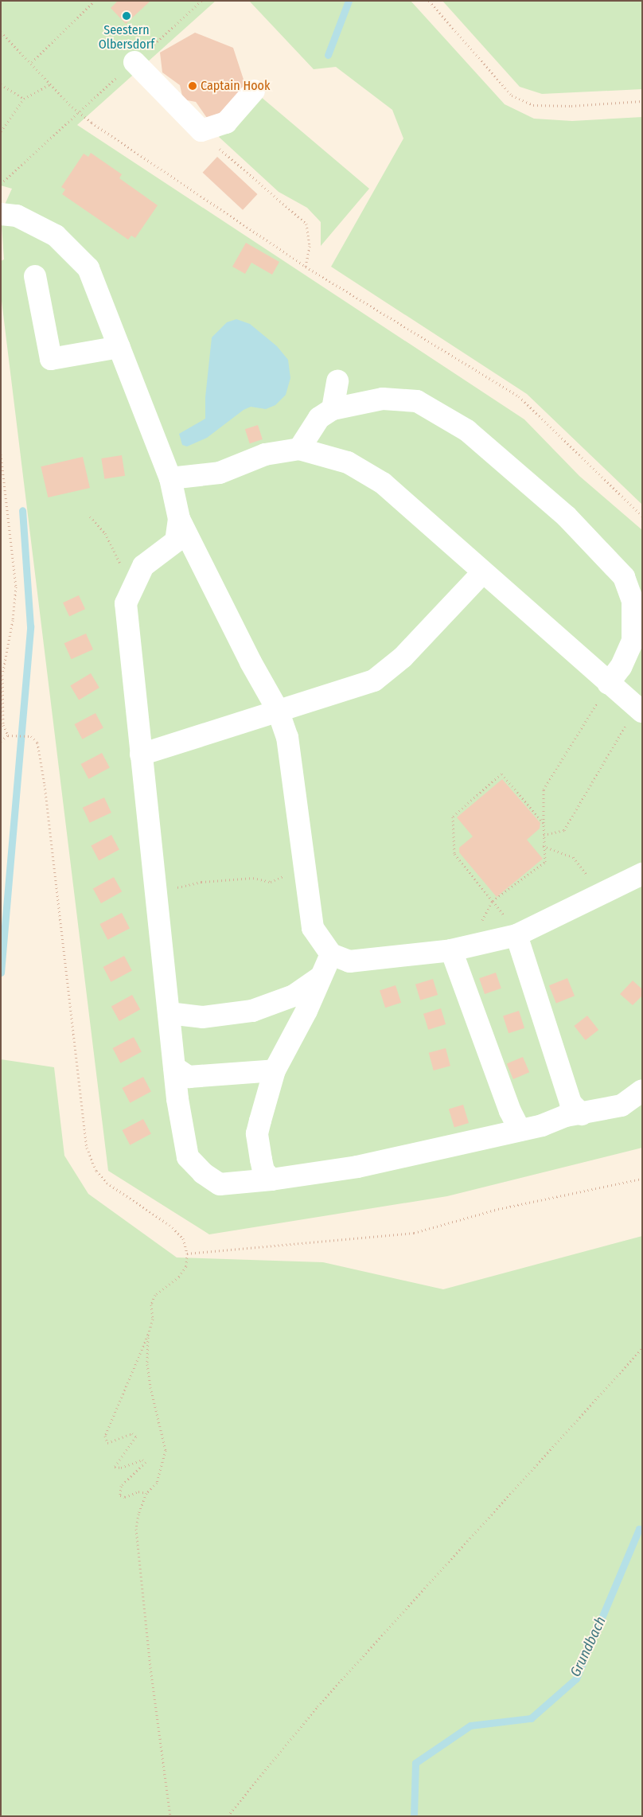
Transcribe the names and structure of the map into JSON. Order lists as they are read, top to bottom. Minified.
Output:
{"water":["Grundbach"],"places":["Seestern Olbersdorf","Captain Hook"]}
